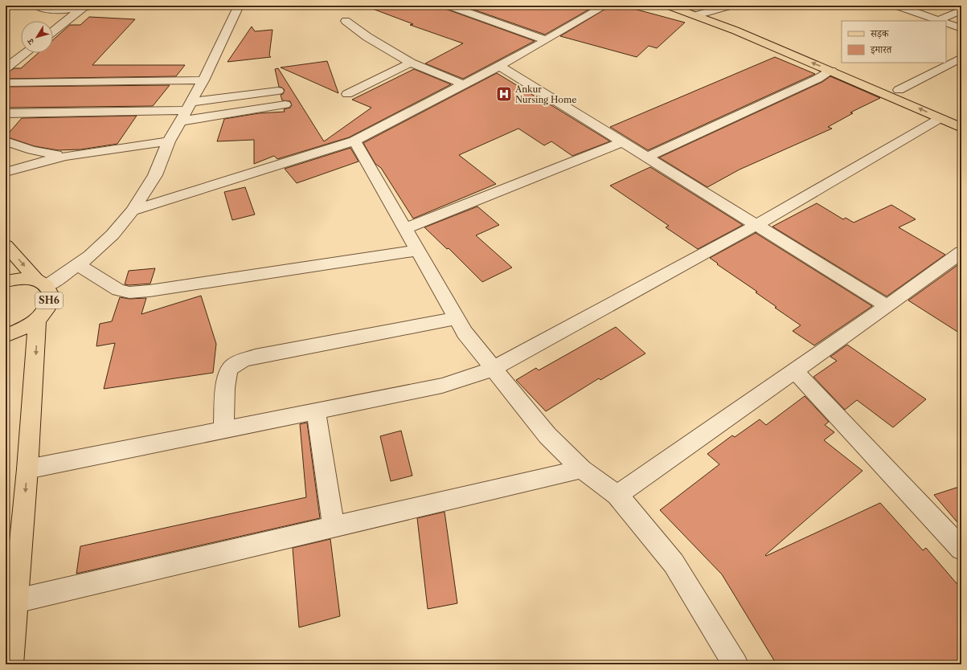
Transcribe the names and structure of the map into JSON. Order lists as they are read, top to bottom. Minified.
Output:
{"streets":{"main road":["SH6"]},"places":{"hospital":["Ankur Nursing Home"]},"legend":["सड़क","इमारत"],"north":"bottom left"}
